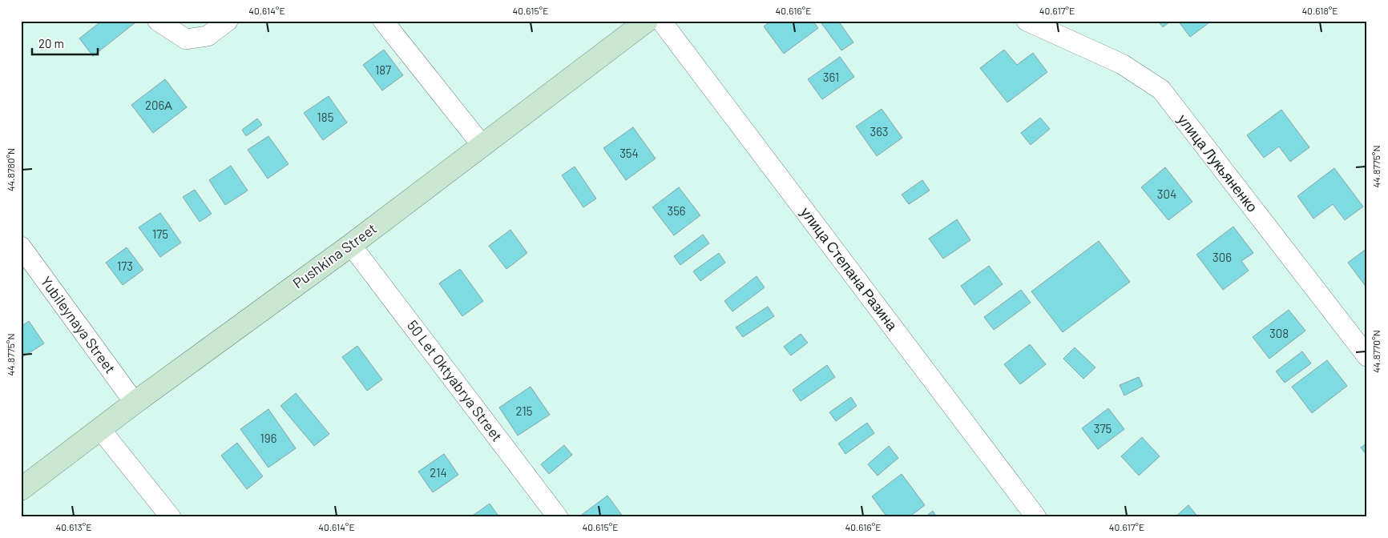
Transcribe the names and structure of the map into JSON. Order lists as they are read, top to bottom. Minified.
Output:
{"streets":{"street":["улица Лукьяненко","Pushkina Street","улица Степана Разина","Yubileynaya Street","50 Let Oktyabrya Street"]},"crossings":[["Pushkina Street","Yubileynaya Street"],["Pushkina Street","50 Let Oktyabrya Street"]],"house_numbers":["187","361","206А","185","363","354","304","356","175","306","173","308","215","375","196","214"],"scale_bar":"20 m","coordinates":["40.614°E","40.615°E","40.616°E","40.617°E","40.618°E","44.8775°N","44.8780°N","44.8770°N","40.613°E"]}
